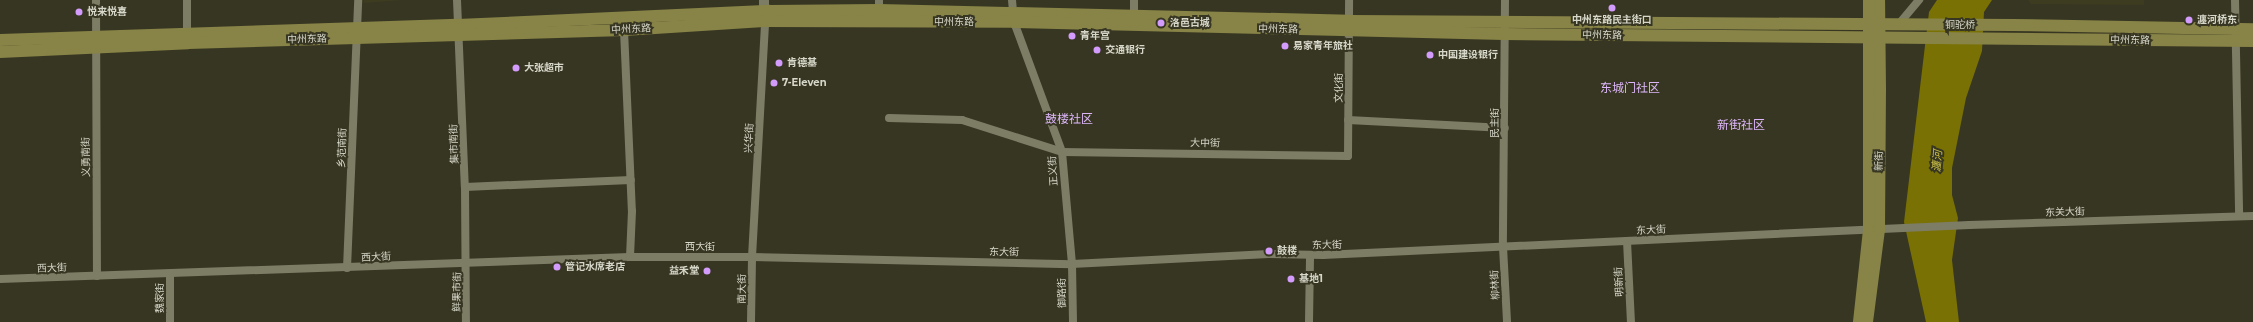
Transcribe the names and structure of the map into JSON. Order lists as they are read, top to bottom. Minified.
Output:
{"streets":{"main road":["中州东路","铜驼桥","新街"],"street":["文化街","民主街","兴华街","大中街","集市南街","乡范南街","义勇南街","正义街","东关大街","东大街","西大街","明新街","柳林街","南大街","鲜果市街","御路街","魏家街"]},"crossings":[["中州东路","铜驼桥"],["中州东路","文化街"],["中州东路","民主街"],["中州东路","兴华街"],["中州东路","集市南街"],["中州东路","乡范南街"],["中州东路","义勇南街"],["中州东路","新街"],["中州东路","正义街"],["文化街","大中街"],["民主街","东大街"],["民主街","柳林街"],["兴华街","东大街"],["兴华街","西大街"],["兴华街","南大街"],["大中街","正义街"],["集市南街","西大街"],["集市南街","鲜果市街"],["乡范南街","西大街"],["义勇南街","西大街"],["新街","东关大街"],["新街","东大街"],["正义街","东大街"],["正义街","御路街"],["东关大街","东大街"],["东大街","西大街"],["东大街","明新街"],["东大街","柳林街"],["东大街","南大街"],["东大街","御路街"],["西大街","南大街"],["西大街","鲜果市街"],["西大街","魏家街"]],"districts":["东城门社区","鼓楼社区","新街社区"],"water":["瀍河"],"places":["中州东路民主街口","悦来悦喜","瀍河桥东","洛邑古城","青年宫","易家青年旅社","交通银行","中国建设银行","肯德基","大张超市","7-Eleven","鼓楼","管记水席老店","益禾堂","基地1"]}
